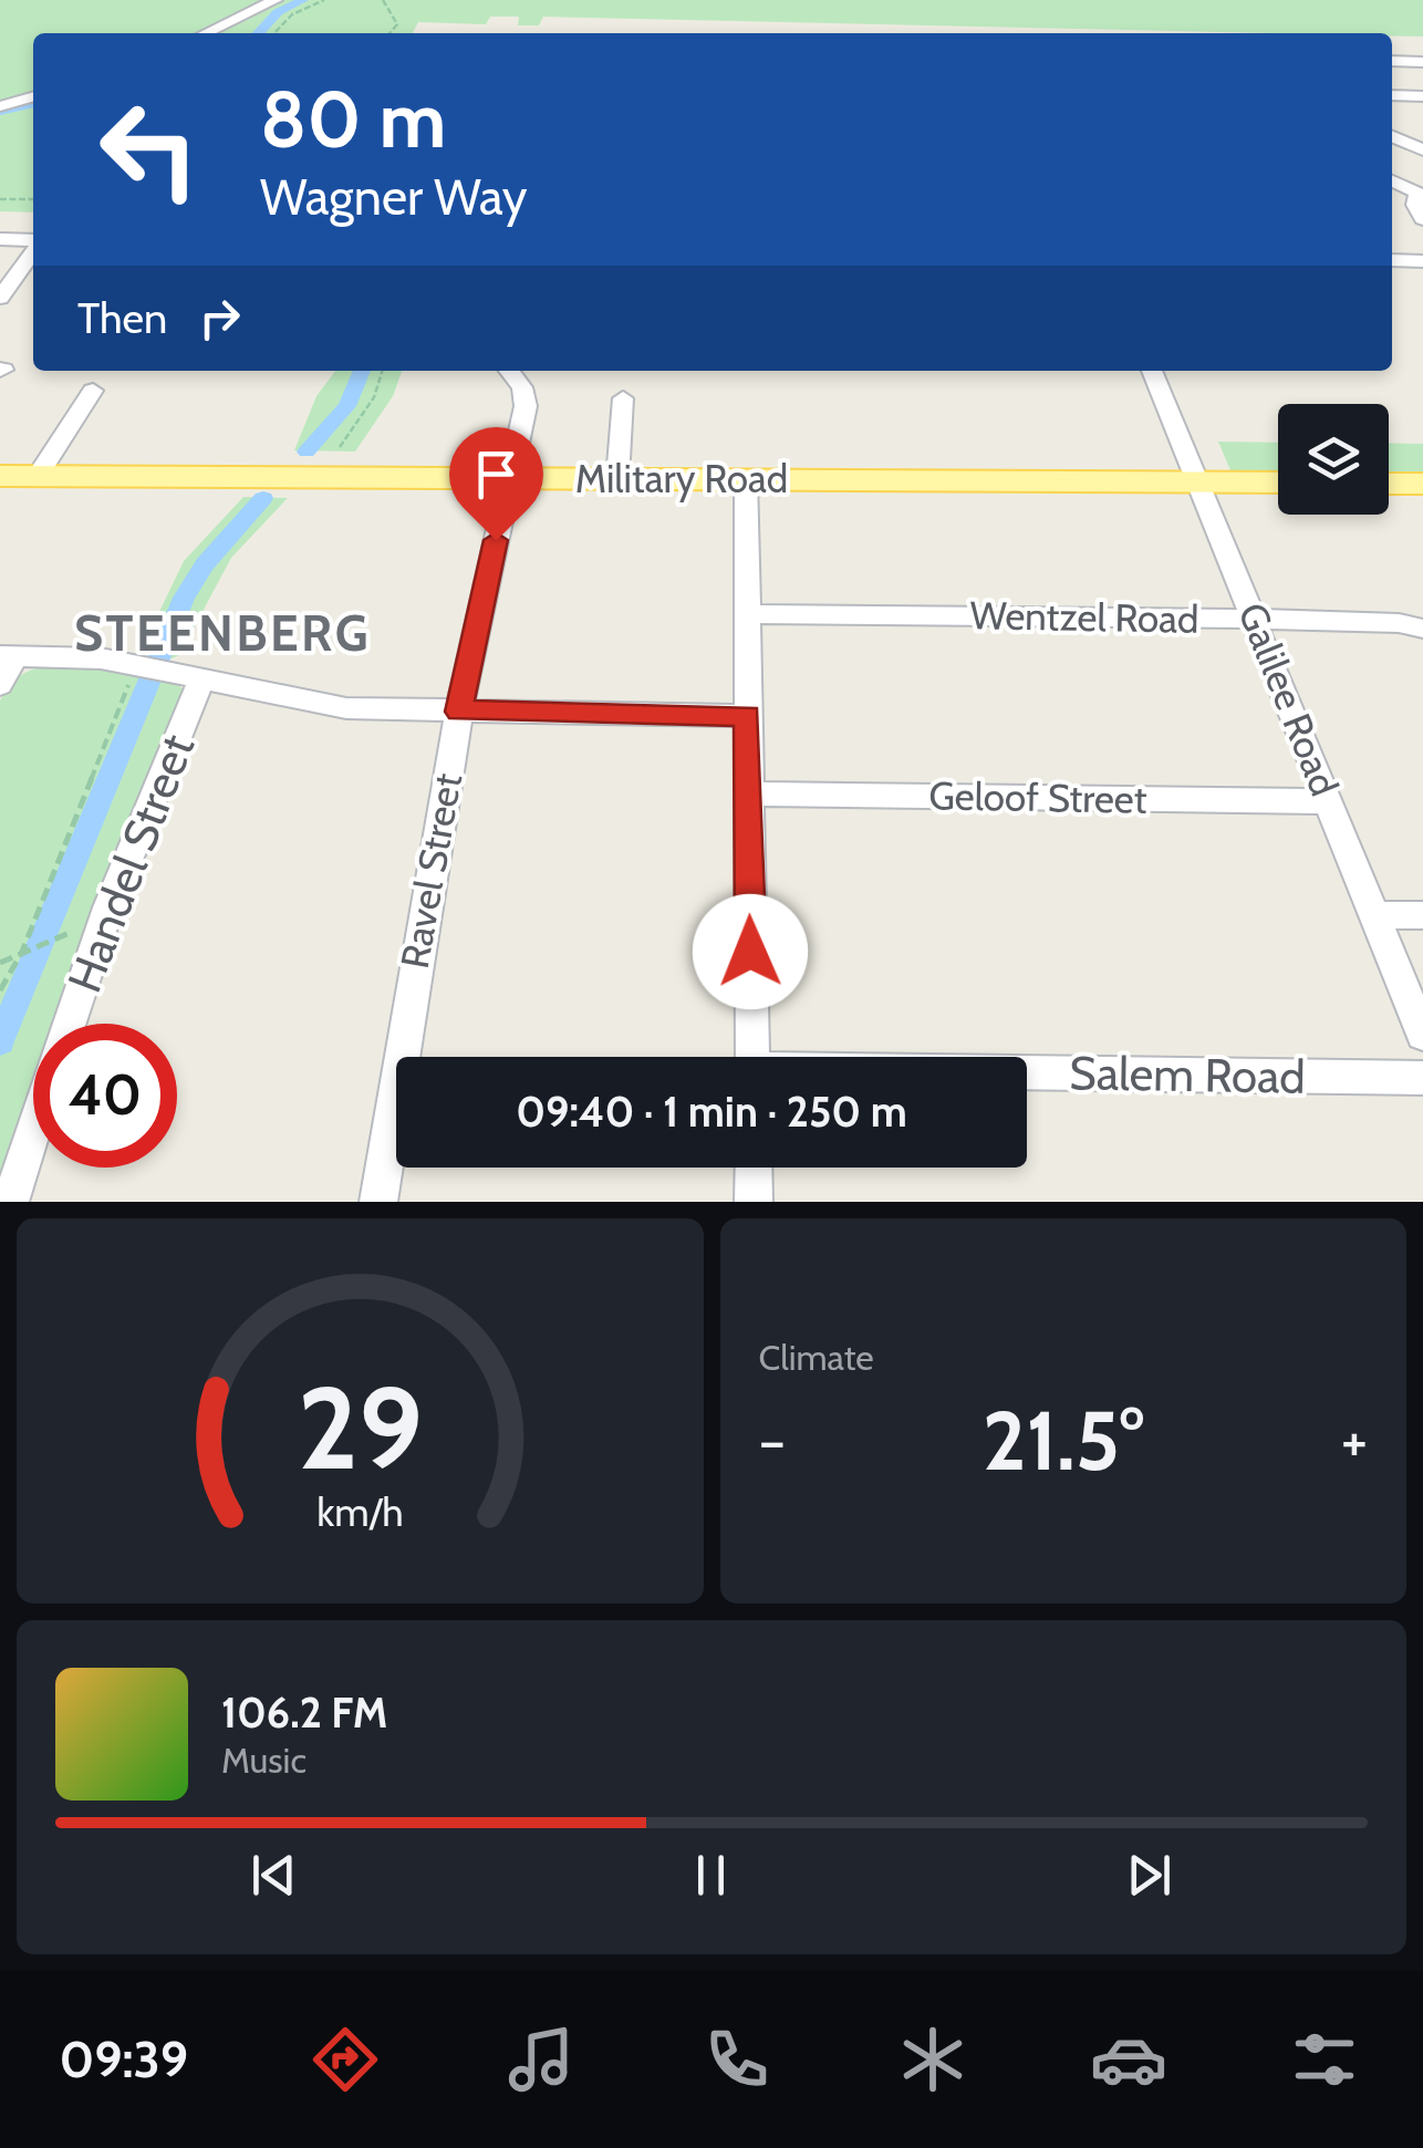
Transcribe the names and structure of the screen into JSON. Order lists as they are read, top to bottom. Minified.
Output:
{"streets":{"main road":["Military Road"],"street":["Wentzel Road","Galilee Road","Geloof Street","Handel Street","Ravel Street","Salem Road"]},"crossings":[["Military Road","Galilee Road"],["Military Road","Ravel Street"],["Wentzel Road","Galilee Road"],["Galilee Road","Geloof Street"]],"districts":["STEENBERG"],"page":{"turn":["80 m","Wagner Way"],"then":"Then","limit":"40","trip":"09:40 · 1 min · 250 m","tile":"Climate","heat":["−","21.5°","+"],"song":["106.2 FM","Music"],"tabs":"09:39","gauge":["29","km/h"]}}
